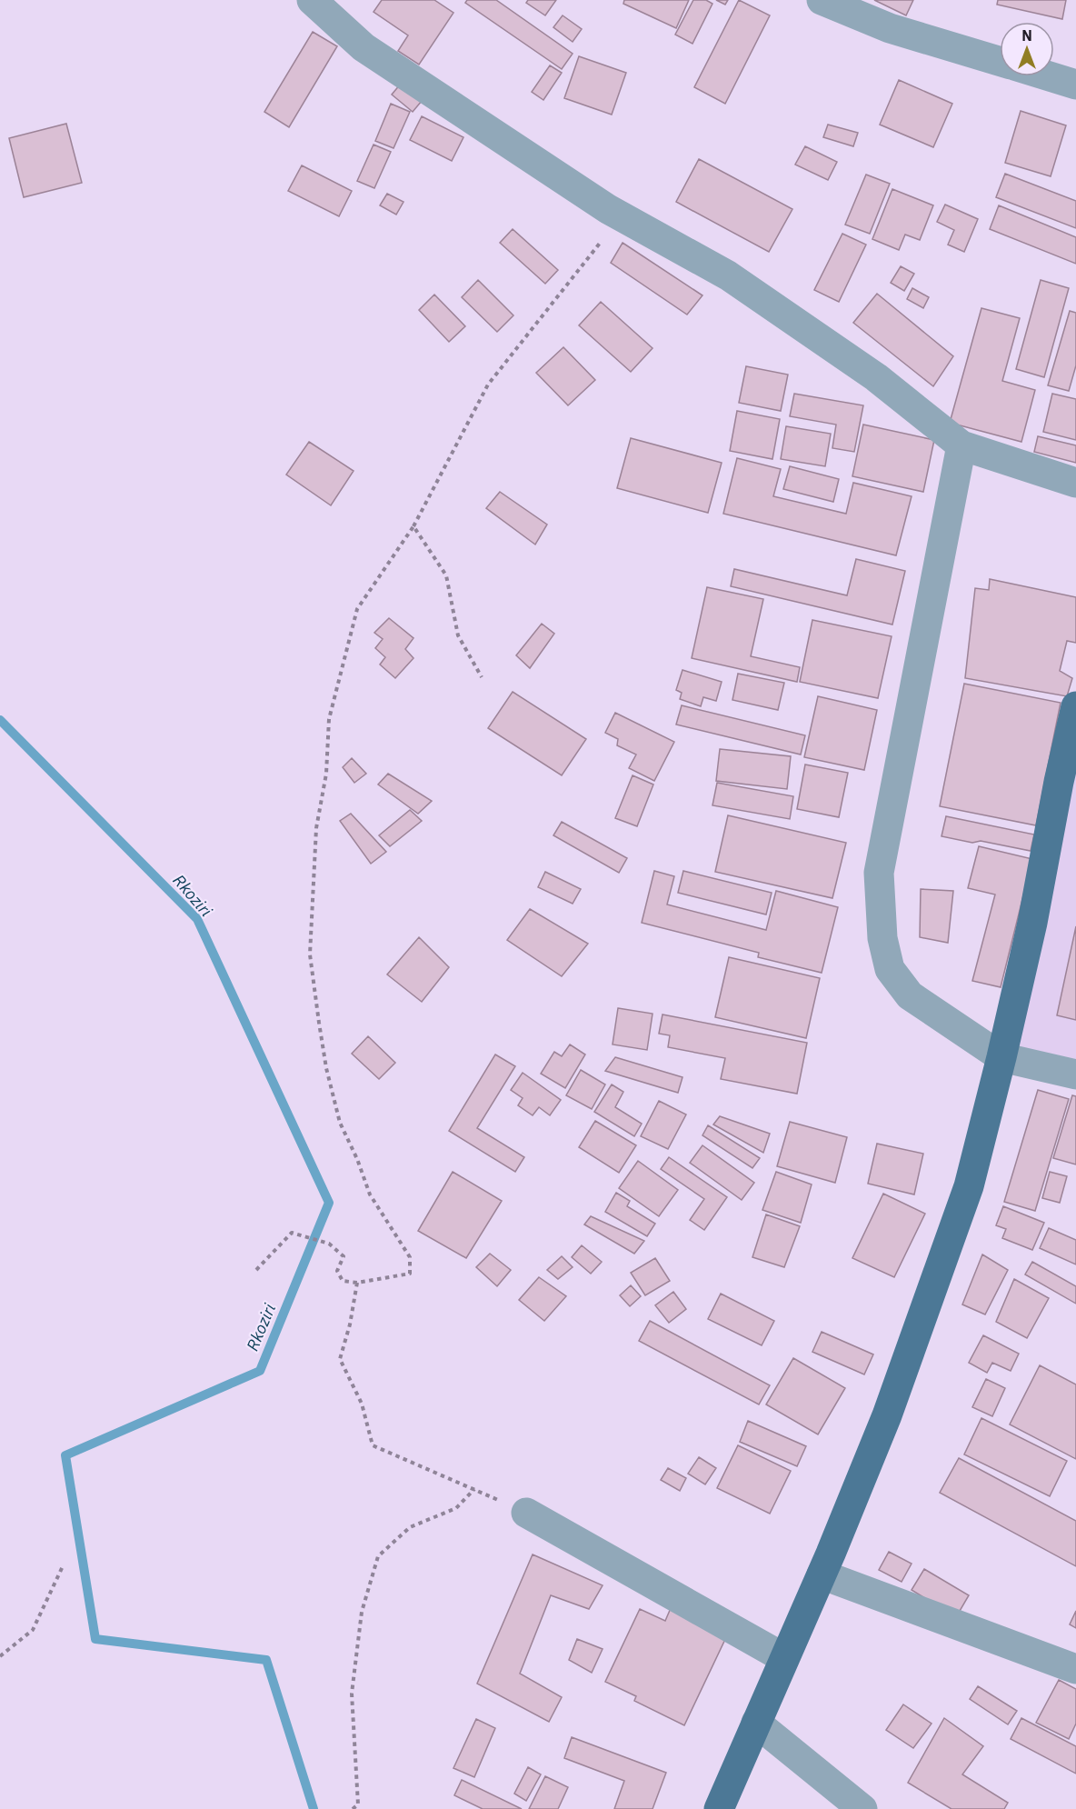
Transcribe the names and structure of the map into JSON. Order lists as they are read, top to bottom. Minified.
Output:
{"water":["Rkoziri"],"north":"top"}
